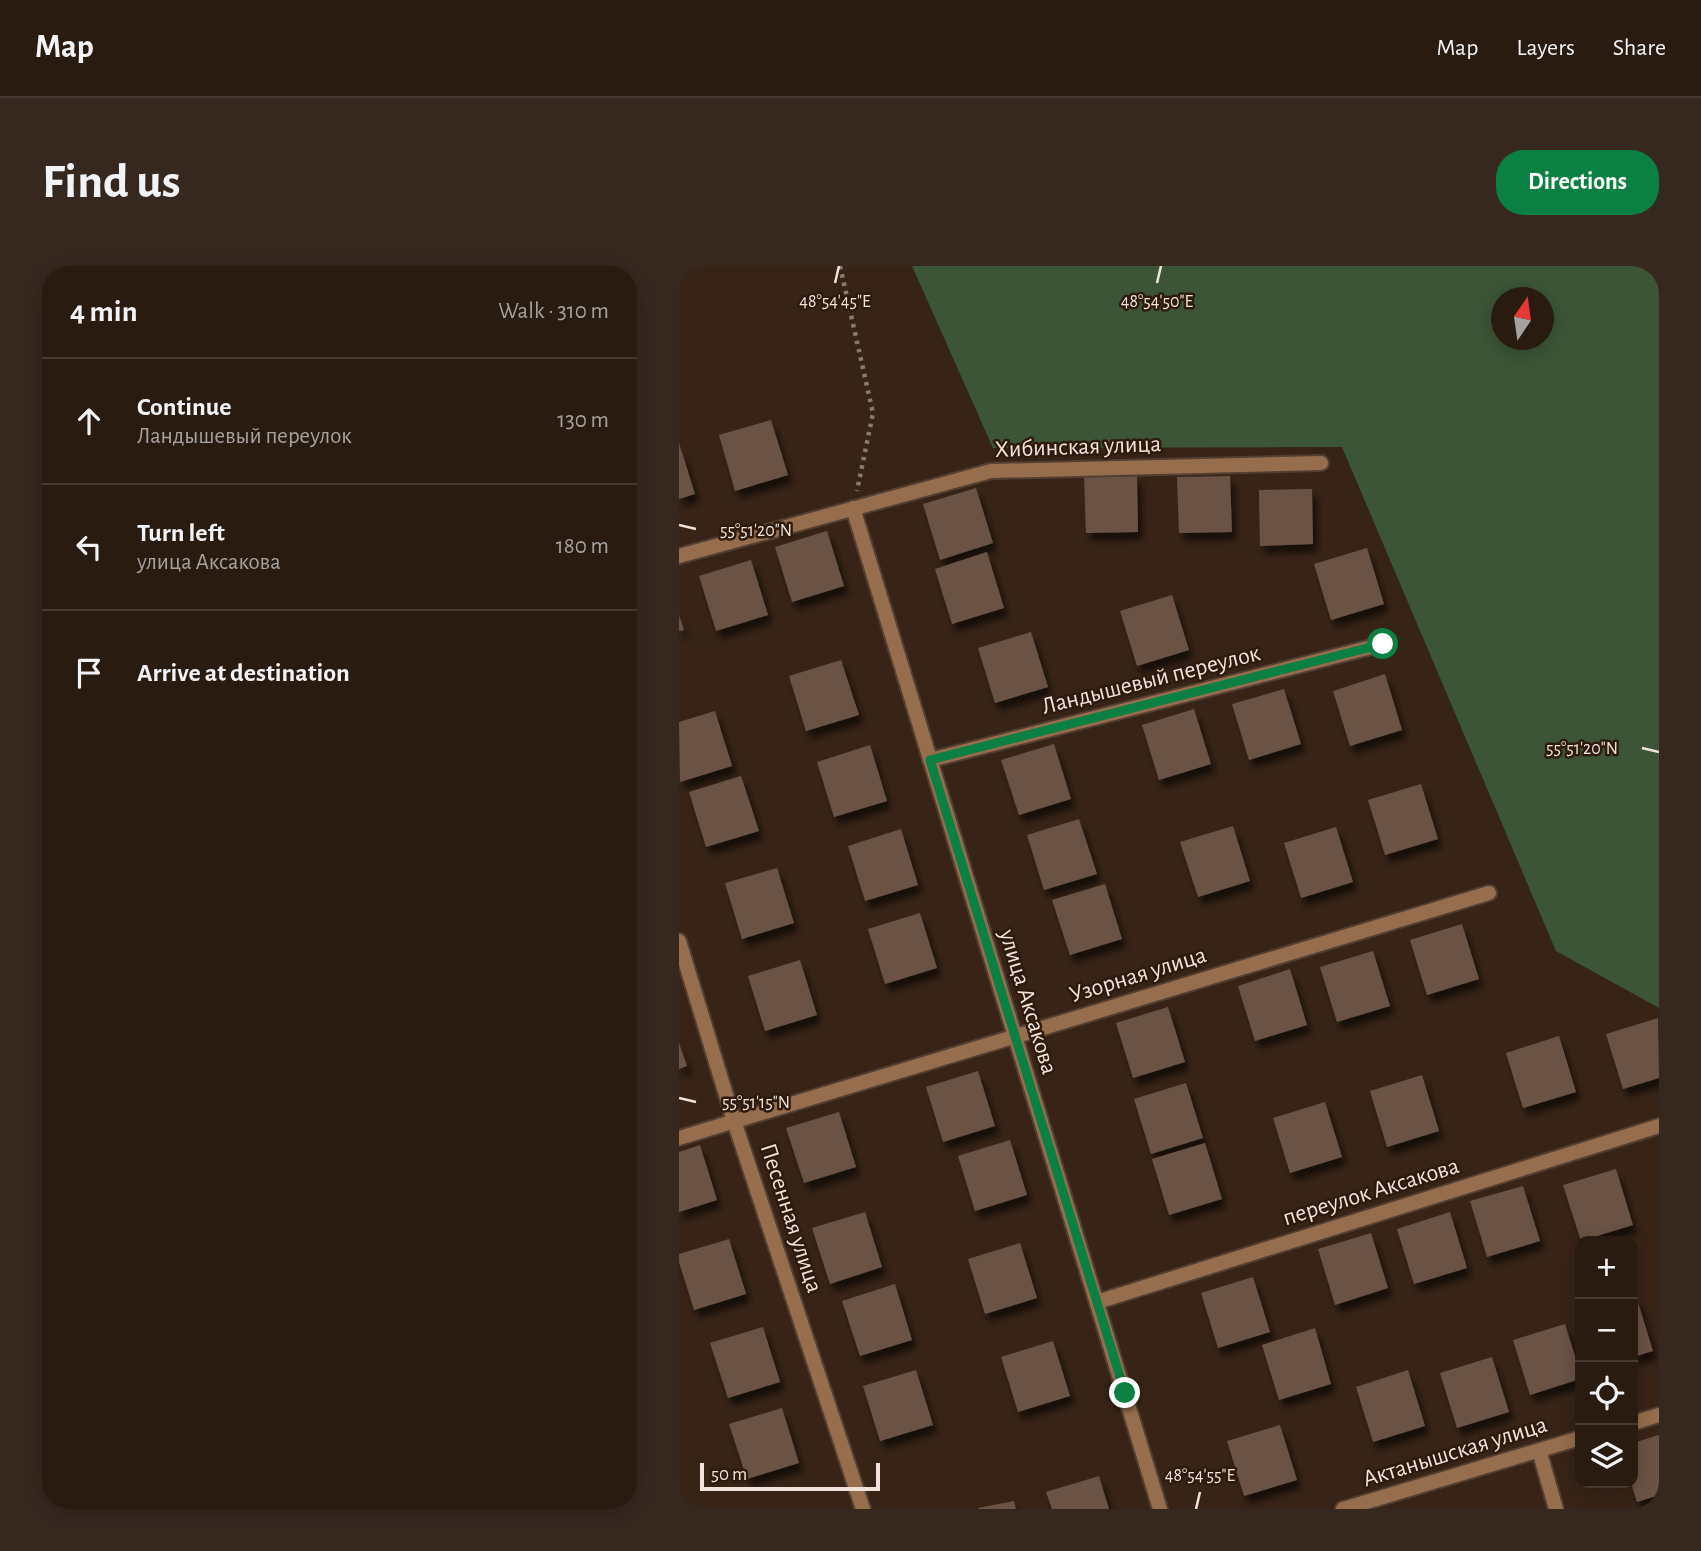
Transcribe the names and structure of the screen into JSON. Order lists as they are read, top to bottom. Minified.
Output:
{"streets":{"street":["Хибинская улица","Ландышевый переулок","Узорная улица","улица Аксакова","переулок Аксакова","Песенная улица","Актанышская улица"]},"crossings":[["Хибинская улица","улица Аксакова"],["Ландышевый переулок","улица Аксакова"],["Узорная улица","улица Аксакова"],["Узорная улица","Песенная улица"],["улица Аксакова","переулок Аксакова"]],"scale_bar":"50 m","north":"top","page":{"header":"Map","nav":["Map","Layers","Share"],"buttons":"Directions","title":"Find us","heading":["4 min","Walk · 310 m"],"list":[["Continue","Ландышевый переулок","130 m"],["Turn left","улица Аксакова","180 m"],"Arrive at destination"],"map_buttons":["+","−"],"scale":"50 m"},"coordinates":["48°54'45\"E","48°54'50\"E","55°51'20\"N","55°51'15\"N","48°54'55\"E"]}
